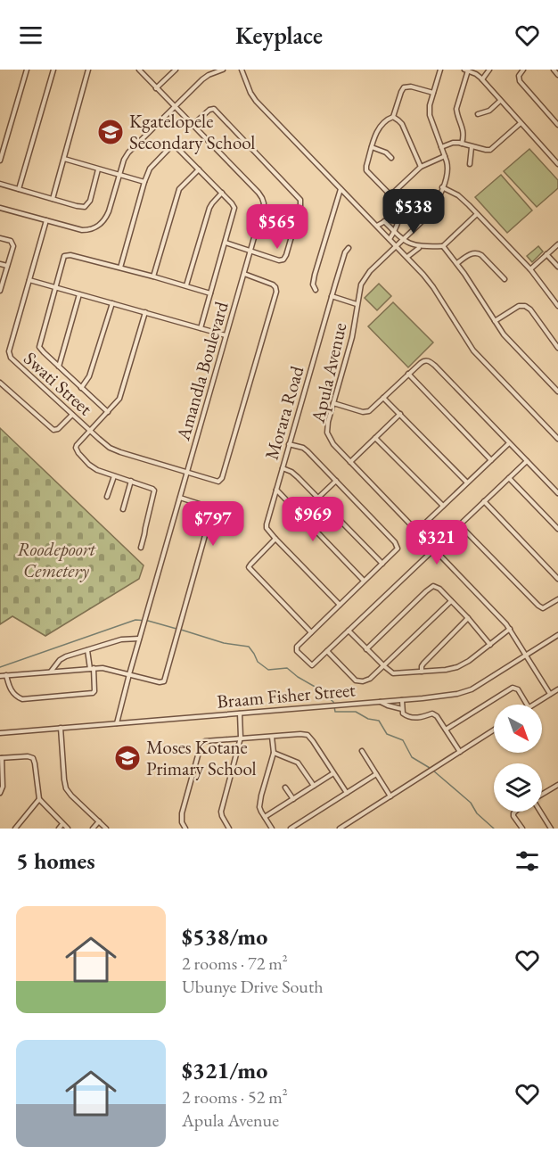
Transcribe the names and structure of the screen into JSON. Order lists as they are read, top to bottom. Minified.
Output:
{"streets":{"street":["Amandla Boulevard","Apula Avenue","Swati Street","Morara Road","Braam Fisher Street"]},"crossings":[["Amandla Boulevard","Swati Street"],["Amandla Boulevard","Braam Fisher Street"],["Apula Avenue","Braam Fisher Street"]],"parks":["Roodepoort Cemetery"],"places":{"school or university":["Kgatelopele Secondary School","Moses Kotane Primary School"]},"north":"bottom right","page":{"header":"Keyplace","price":["$538","$565","$969","$797","$321"],"heading":"5 homes","list":[{"name":"$538/mo","note":"2 rooms · 72 m² · Ubunye Drive South"},{"name":"$321/mo","note":"2 rooms · 52 m² · Apula Avenue"}]}}
